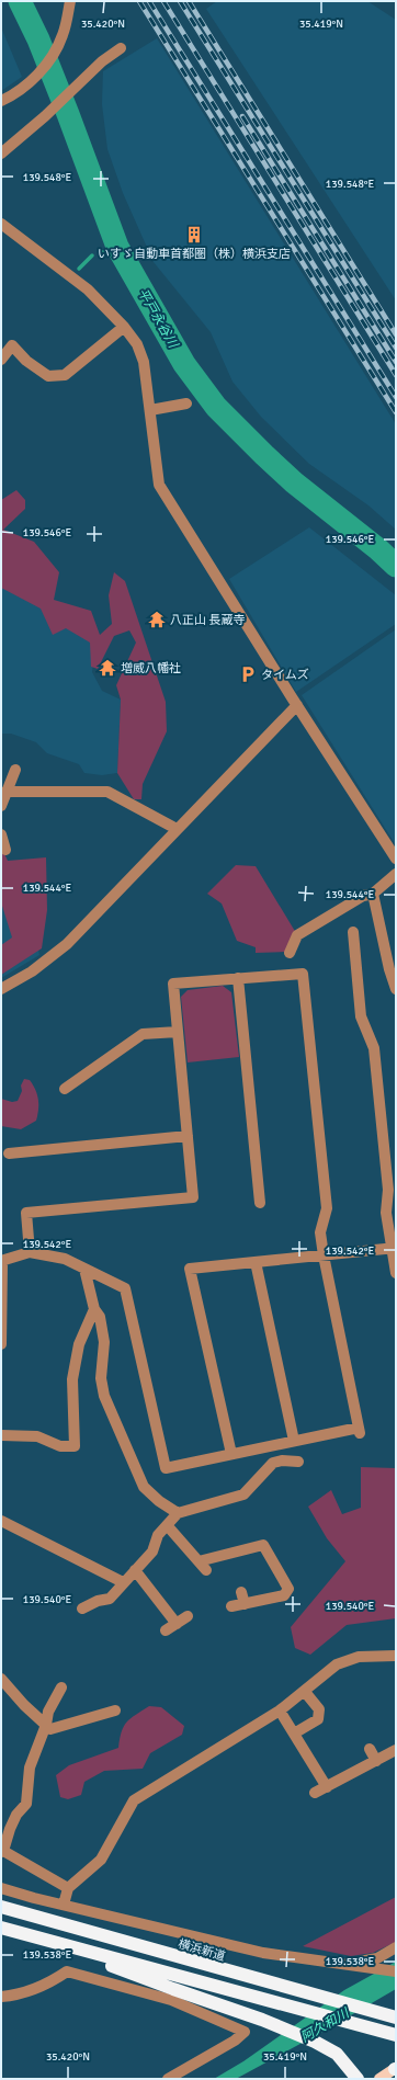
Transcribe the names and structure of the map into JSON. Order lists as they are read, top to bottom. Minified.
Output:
{"streets":{"highway":["横浜新道"]},"water":["平戸永谷川","阿久和川"],"places":{"building":["いすゞ自動車首都圏（株）横浜支店"],"temple":["八正山 長蔵寺","増威八幡社"],"parking":["タイムズ"]},"coordinates":["35.420°N","35.419°N","139.548°E","139.546°E","139.544°E","139.542°E","139.540°E","139.538°E"]}
